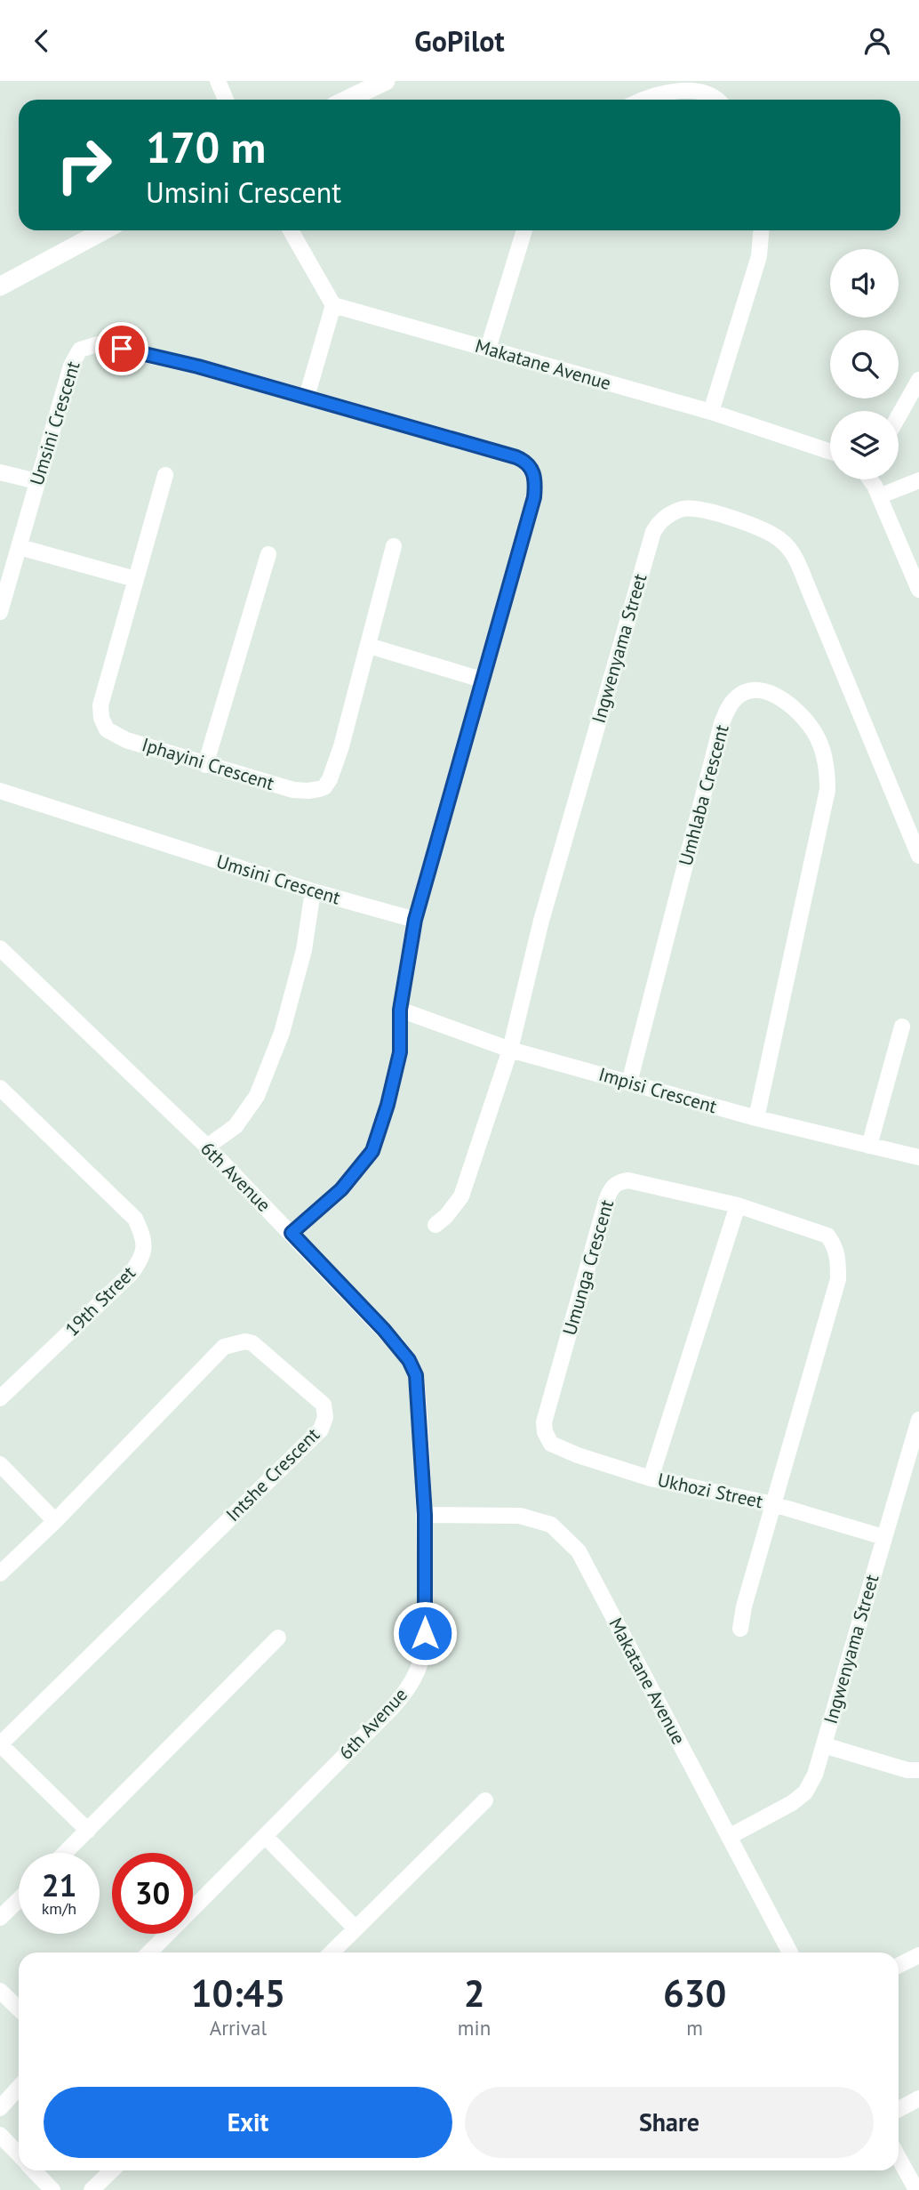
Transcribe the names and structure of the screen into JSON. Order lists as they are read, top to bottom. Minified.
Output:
{"streets":{"street":["Makatane Avenue","Umsini Crescent","Ingwenyama Street","Iphayini Crescent","Umhlaba Crescent","Impisi Crescent","6th Avenue","Umunga Crescent","19th Street","Intshe Crescent","Ukhozi Street"]},"crossings":[["Makatane Avenue","Ingwenyama Street"],["Makatane Avenue","6th Avenue"],["Umsini Crescent","Impisi Crescent"],["Umsini Crescent","6th Avenue"],["Ingwenyama Street","Impisi Crescent"],["Ingwenyama Street","Ukhozi Street"],["Umhlaba Crescent","Impisi Crescent"],["Umunga Crescent","Ukhozi Street"]],"page":{"header":"GoPilot","turn":["170 m","Umsini Crescent"],"speed":"21 km/h","limit":"30","eta":["10:45","Arrival","2","min","630","m"],"buttons":["Exit","Share"]}}
